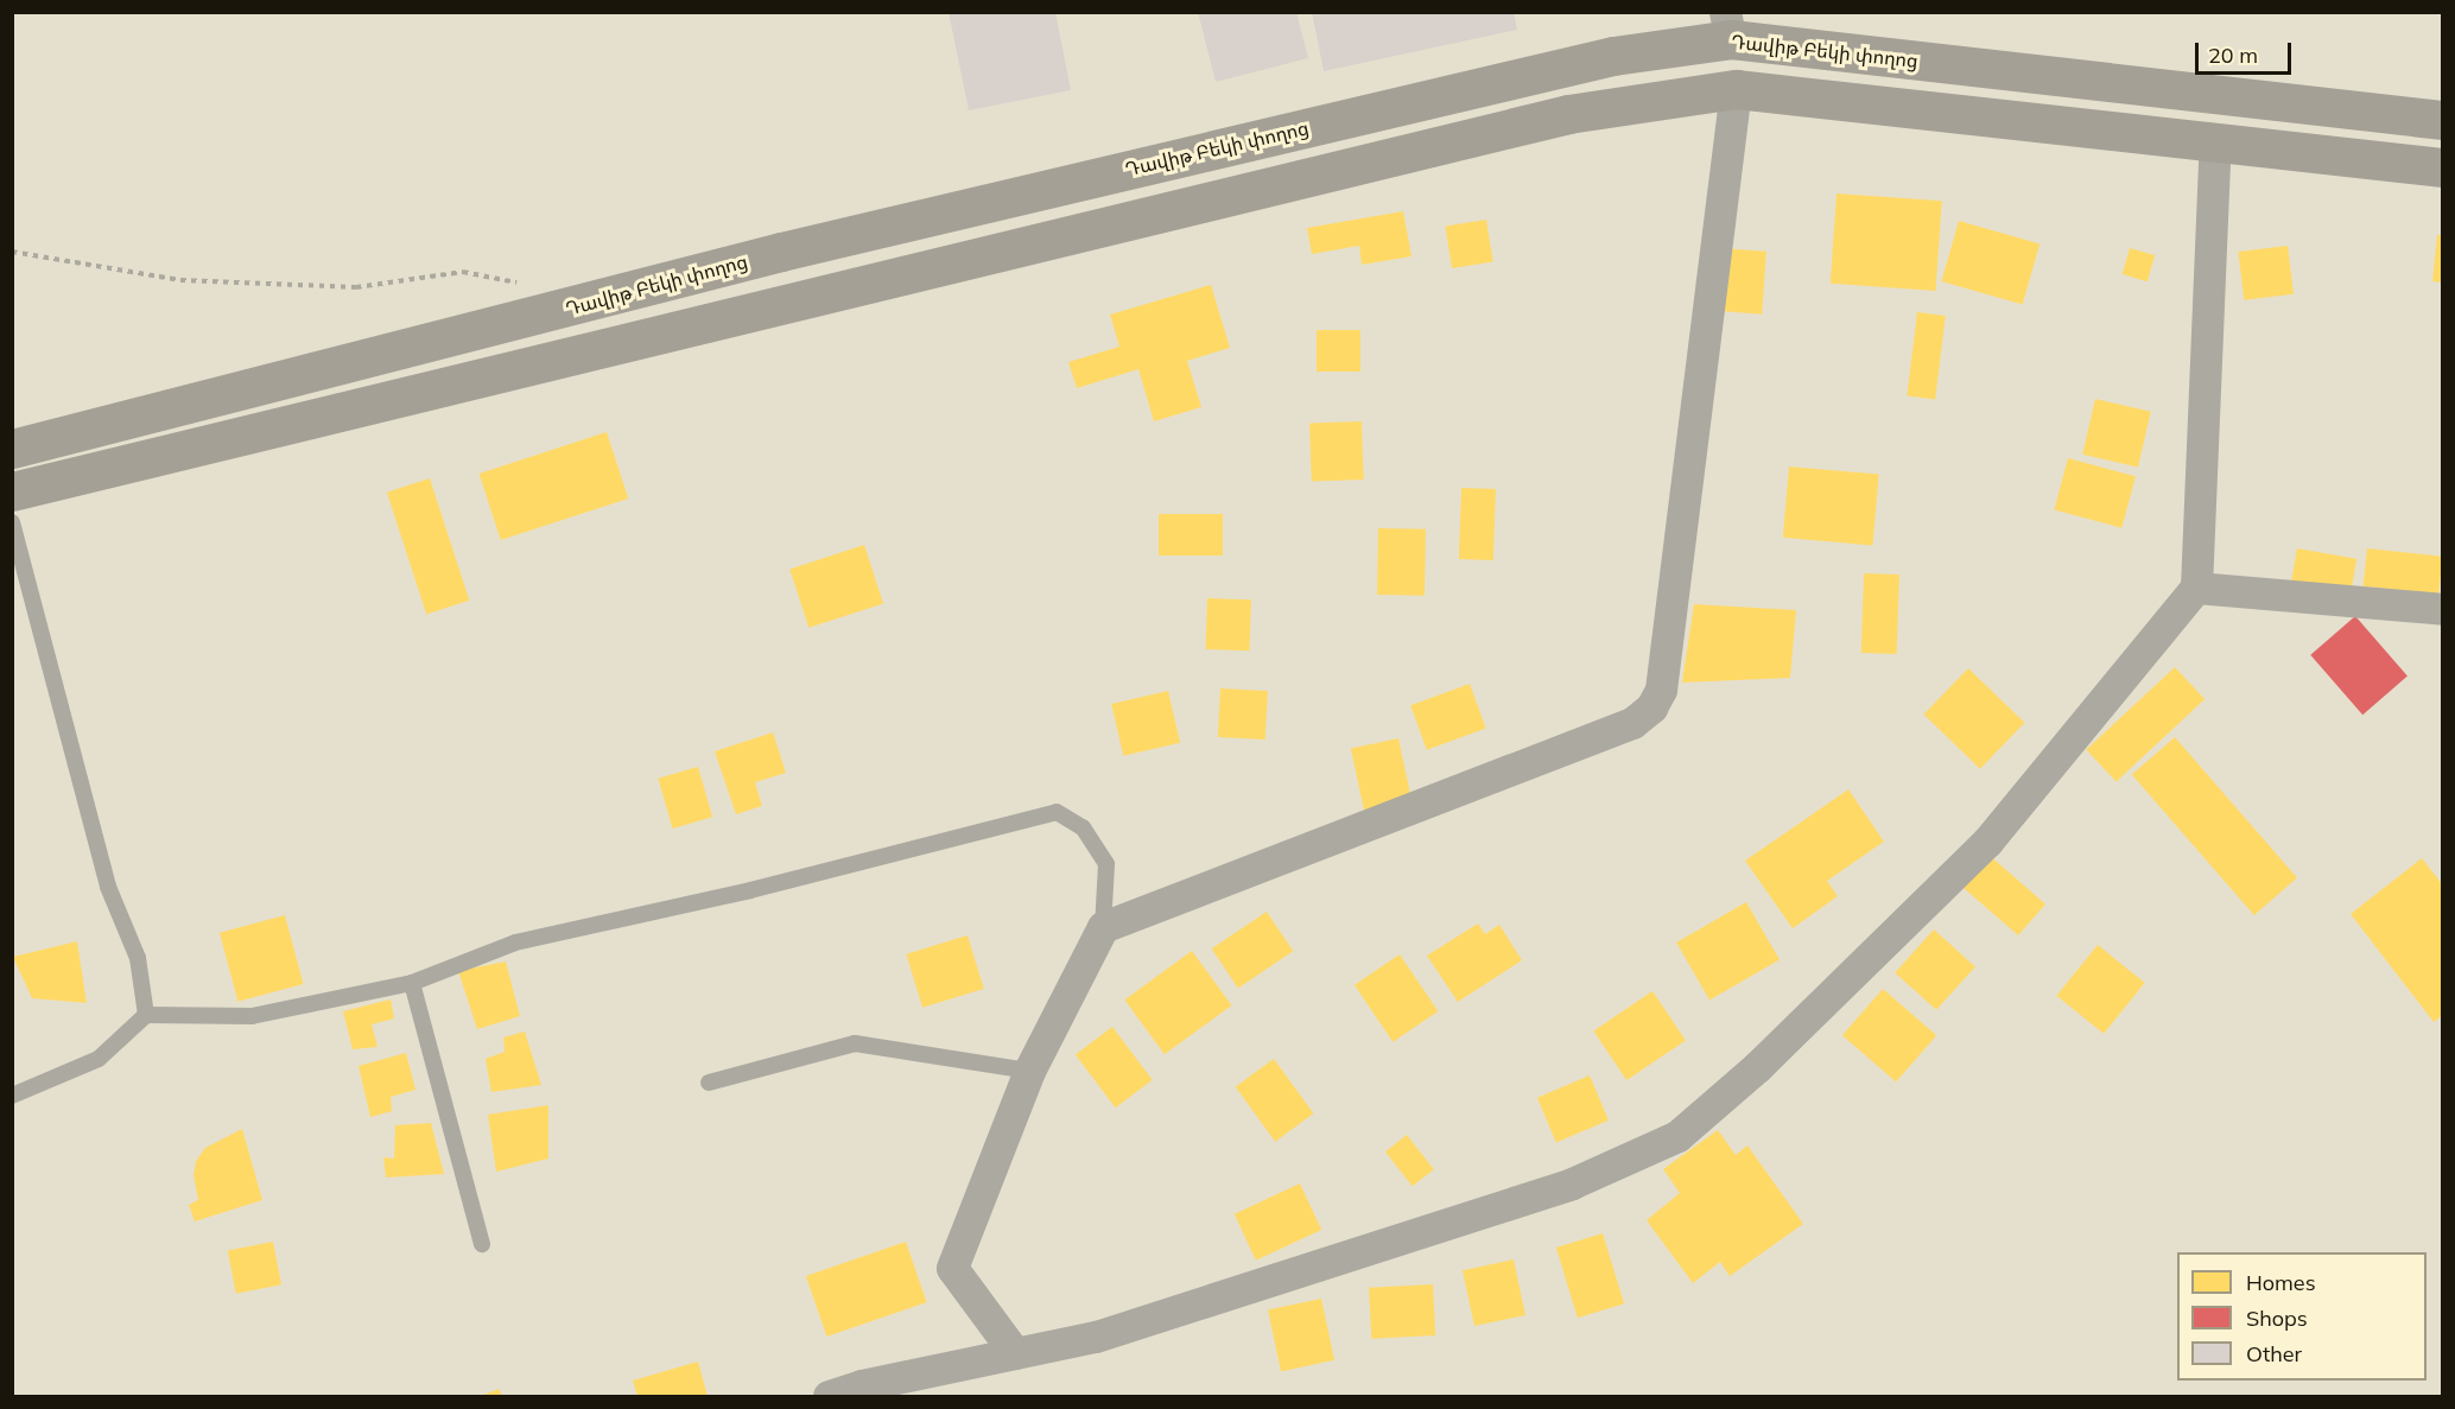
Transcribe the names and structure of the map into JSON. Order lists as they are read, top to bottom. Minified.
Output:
{"streets":{"main road":["Դավիթ Բեկի փողոց"]},"legend":["Homes","Shops","Other"],"scale_bar":"20 m"}
